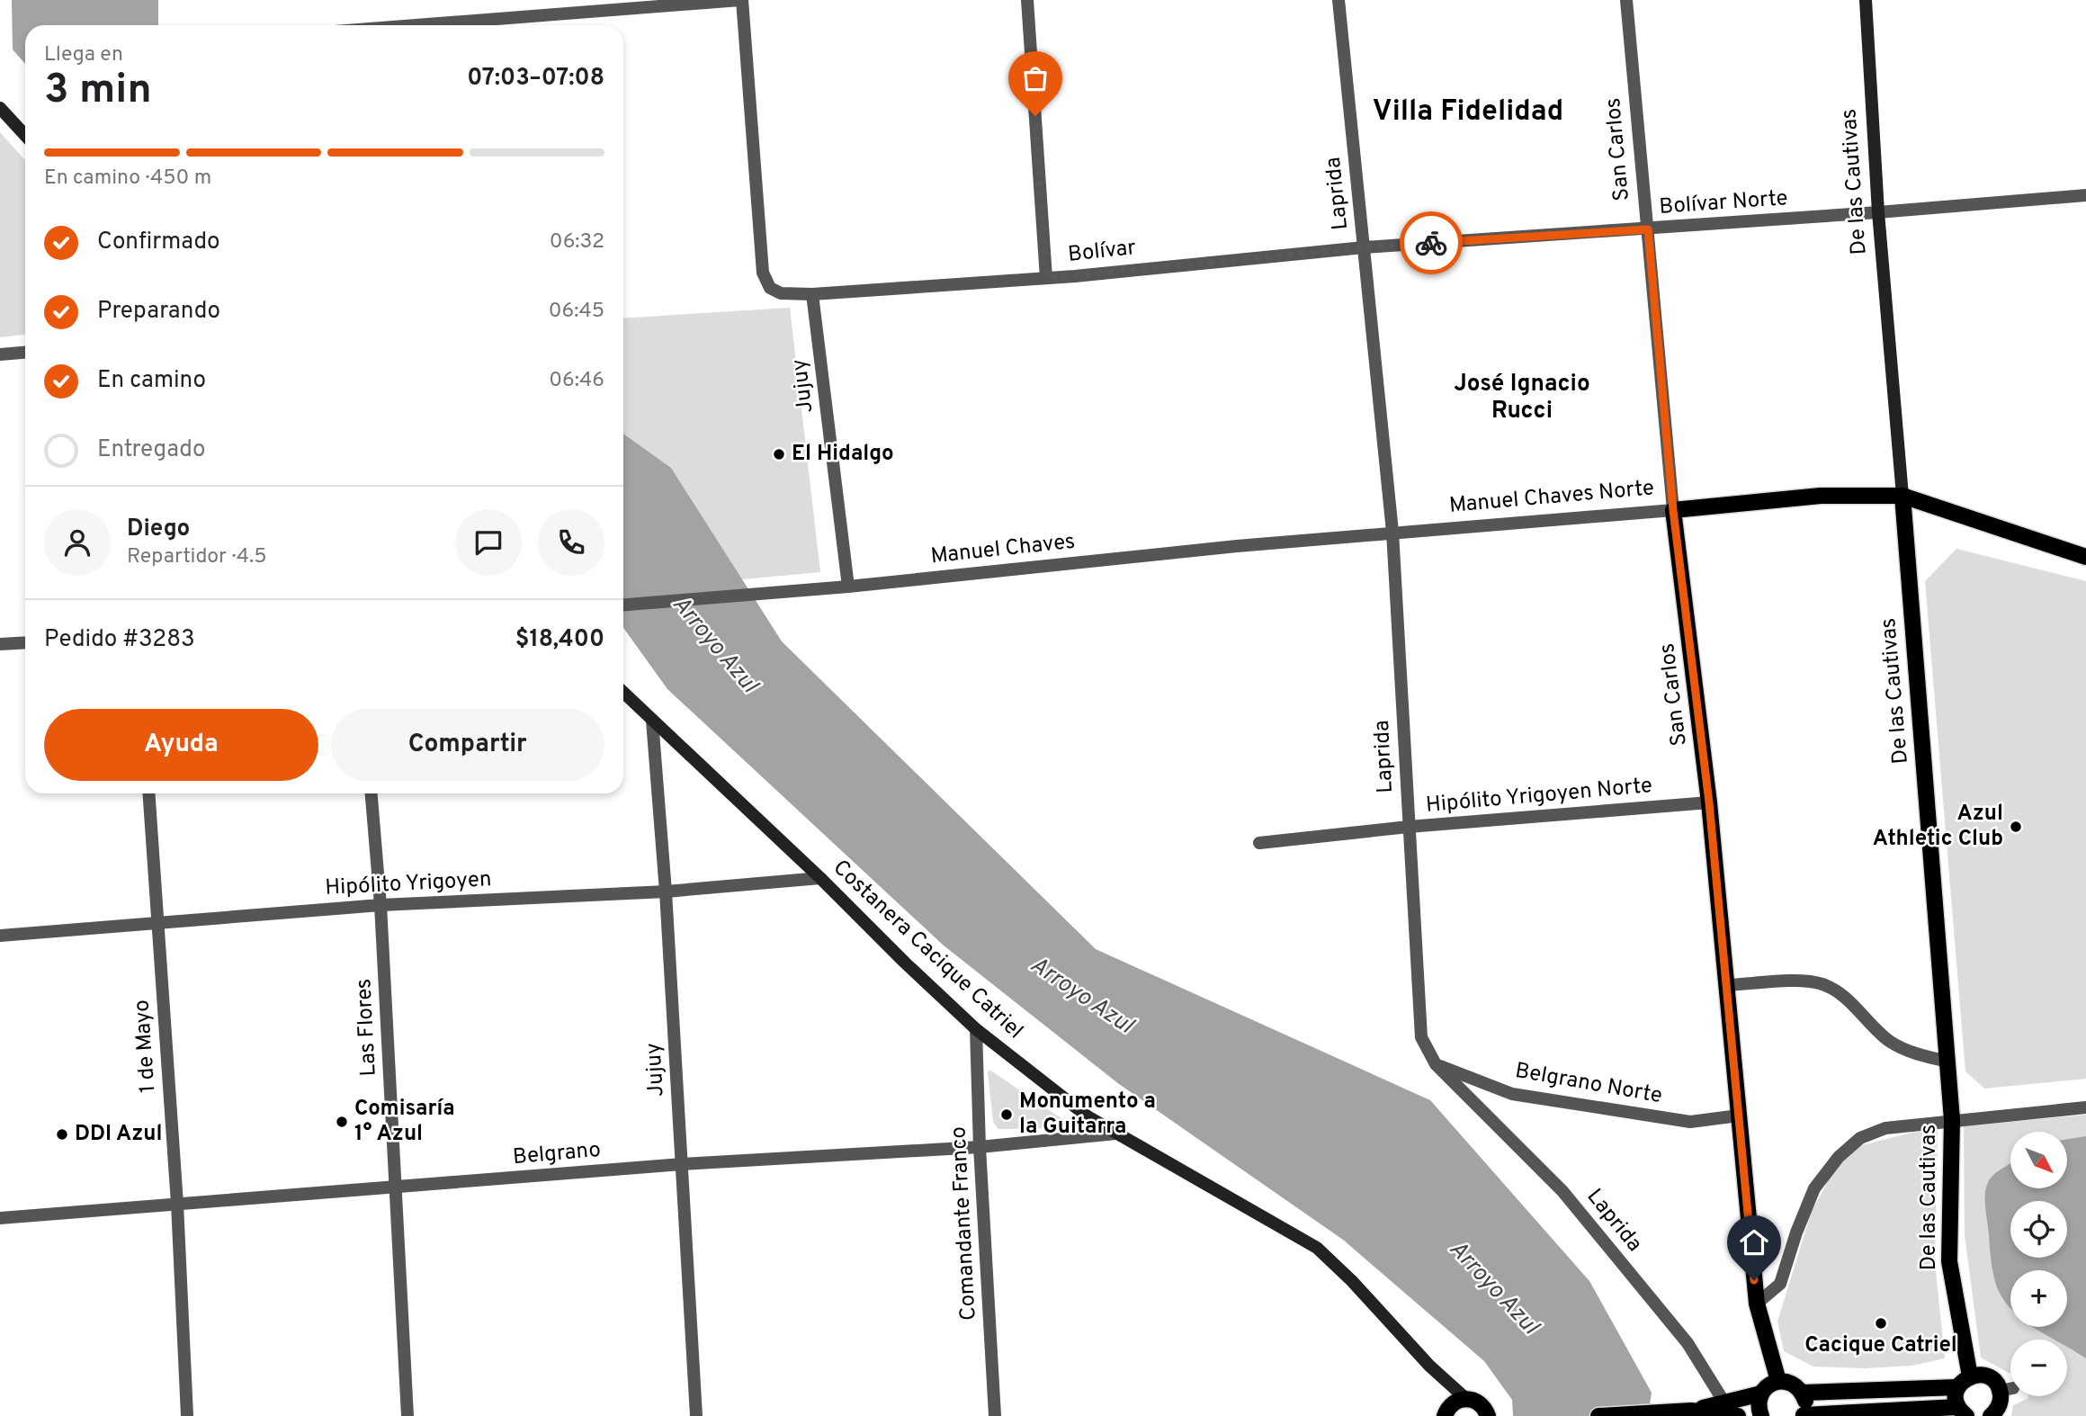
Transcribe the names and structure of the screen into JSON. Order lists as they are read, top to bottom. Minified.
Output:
{"streets":{"main road":["San Carlos","De las Cautivas","Manuel Chaves Norte","Costanera Cacique Catriel"],"street":["Laprida","Bolívar Norte","Bolívar","Jujuy","Manuel Chaves","Hipólito Yrigoyen Norte","Hipólito Yrigoyen","Las Flores","1 de Mayo","Belgrano Norte","Belgrano","Comandante Franco"]},"crossings":[["San Carlos","Bolívar Norte"],["San Carlos","Manuel Chaves Norte"],["San Carlos","Hipólito Yrigoyen Norte"],["San Carlos","Belgrano Norte"],["De las Cautivas","Bolívar Norte"],["De las Cautivas","Manuel Chaves Norte"],["Laprida","Bolívar Norte"],["Laprida","Bolívar"],["Laprida","Manuel Chaves Norte"],["Laprida","Manuel Chaves"],["Laprida","Hipólito Yrigoyen Norte"],["Laprida","Belgrano Norte"],["Bolívar Norte","Bolívar"],["Bolívar","Jujuy"],["Jujuy","Manuel Chaves"],["Jujuy","Hipólito Yrigoyen"],["Jujuy","Costanera Cacique Catriel"],["Jujuy","Belgrano"],["Manuel Chaves Norte","Manuel Chaves"],["Hipólito Yrigoyen","Costanera Cacique Catriel"],["Hipólito Yrigoyen","Las Flores"],["Hipólito Yrigoyen","1 de Mayo"],["Costanera Cacique Catriel","Belgrano"],["Costanera Cacique Catriel","Comandante Franco"],["Las Flores","Belgrano"],["1 de Mayo","Belgrano"],["Belgrano","Comandante Franco"]],"districts":["Villa Fidelidad","José Ignacio Rucci"],"water":["Arroyo Azul"],"places":["El Hidalgo","Azul Athletic Club","Monumento a la Guitarra","Comisaría 1° Azul","DDI Azul","Cacique Catriel"],"north":"bottom right","page":{"heading":["3 min","Llega en","07:03–07:08"],"panel":["Diego","Repartidor · 4.5","Pedido #3283","$18,400"],"bar":"En camino · 450 m","list":[["Confirmado","06:32"],["Preparando","06:45"],["En camino","06:46"],"Entregado"],"buttons":["Ayuda","Compartir"],"map_buttons":["+","−"]}}
